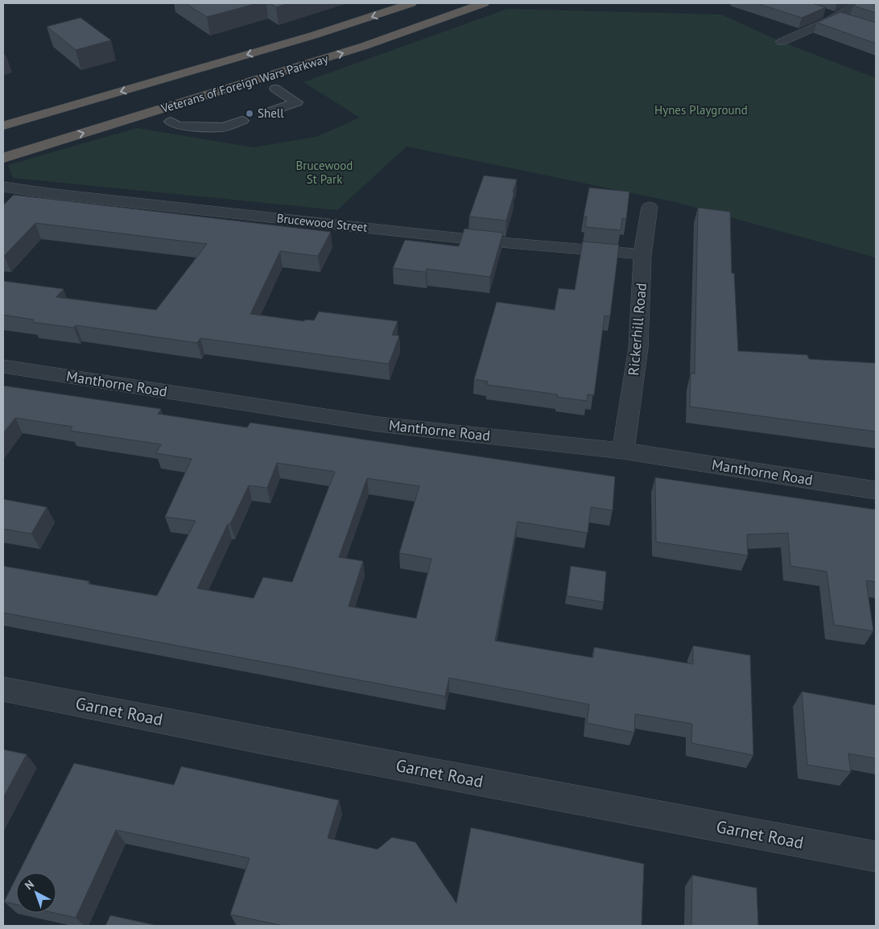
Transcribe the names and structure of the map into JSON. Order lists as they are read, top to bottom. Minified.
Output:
{"streets":{"highway":["Veterans of Foreign Wars Parkway"],"street":["Brucewood Street","Rickerhill Road","Manthorne Road","Garnet Road"]},"crossings":[["Brucewood Street","Rickerhill Road"],["Rickerhill Road","Manthorne Road"]],"parks":["Hynes Playground","Brucewood St Park"],"places":["Shell"],"north":"top left"}
